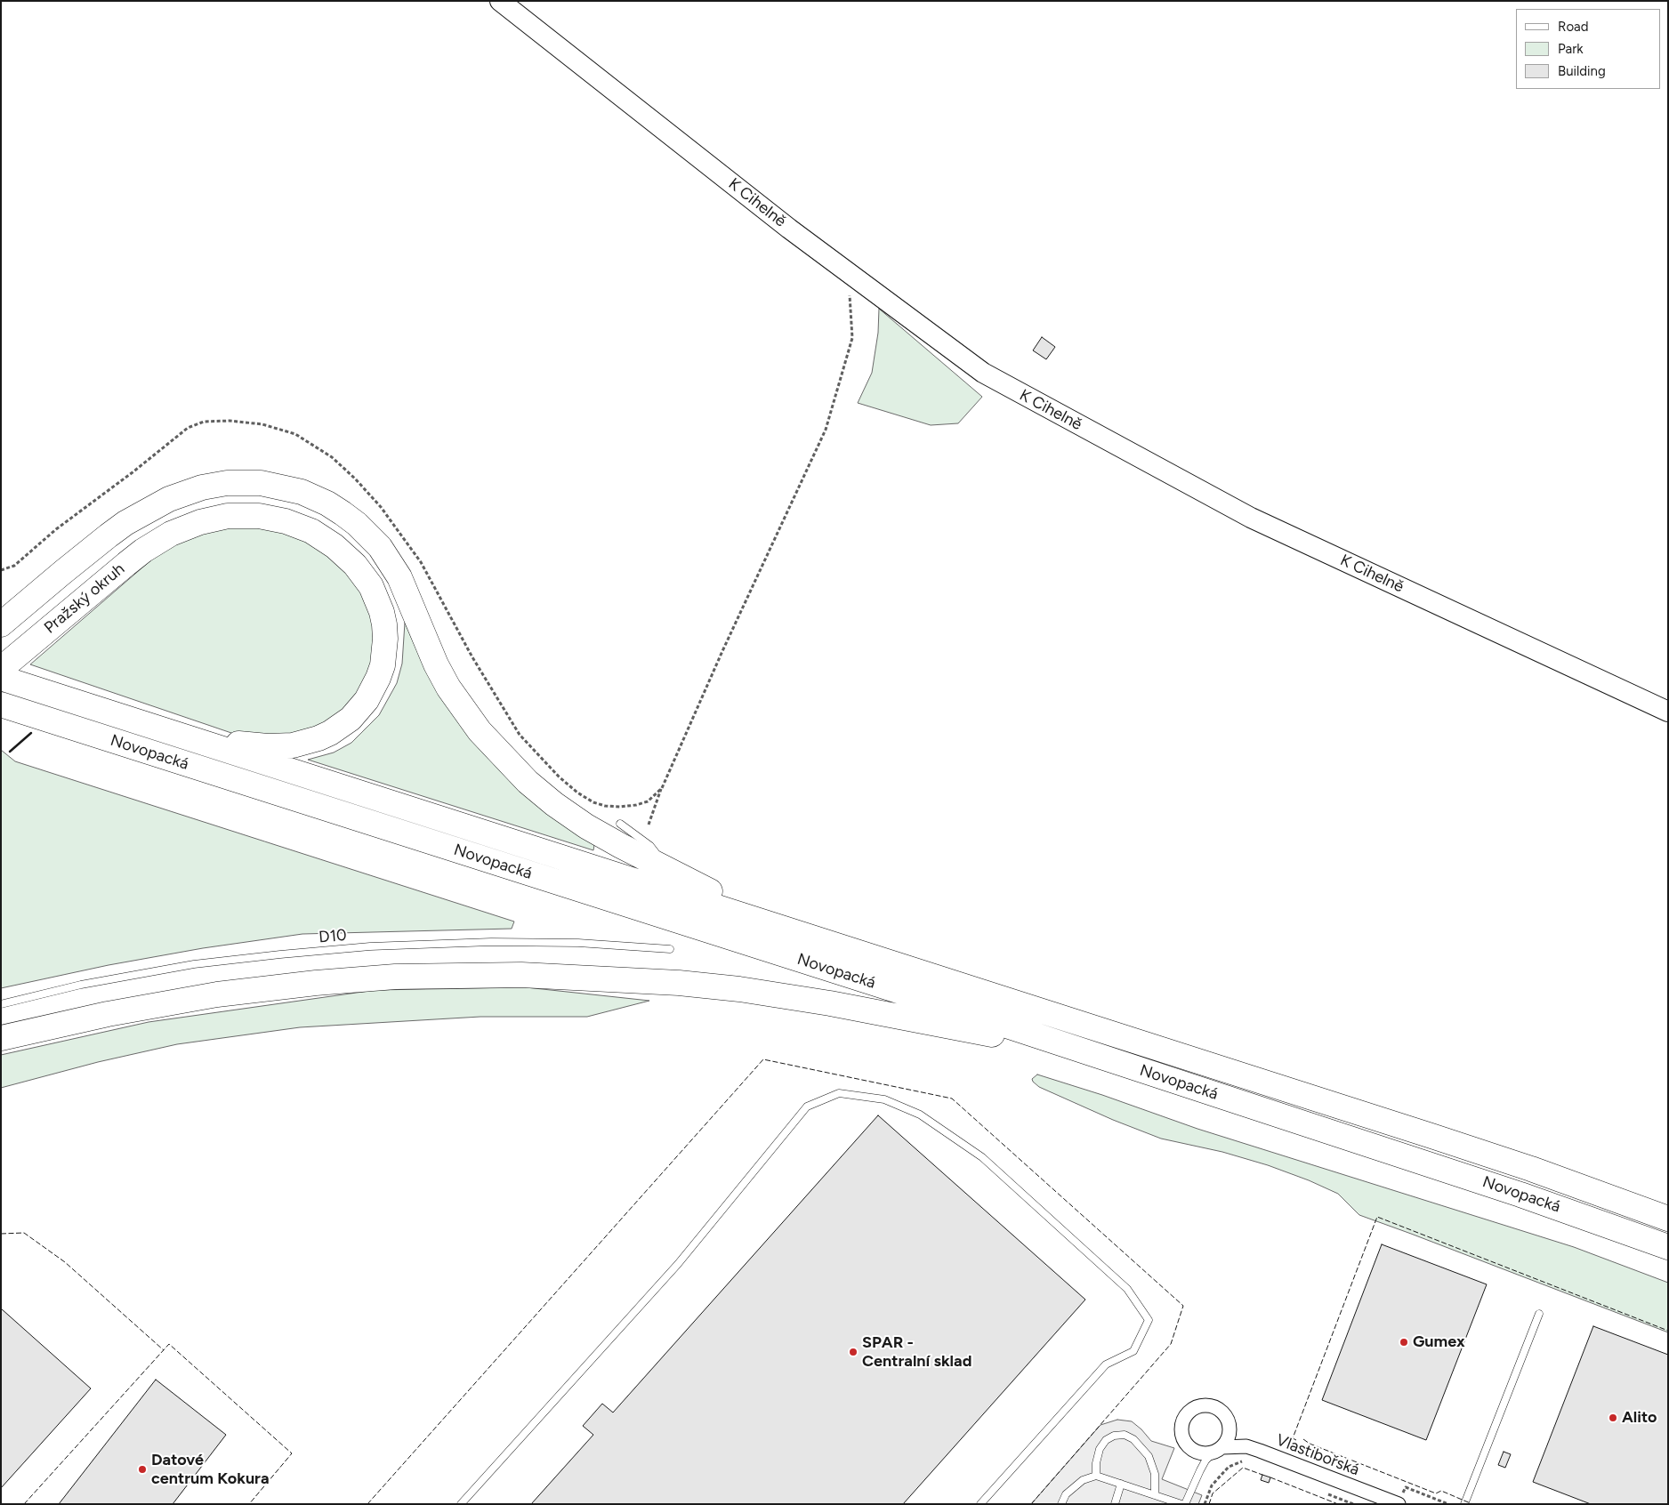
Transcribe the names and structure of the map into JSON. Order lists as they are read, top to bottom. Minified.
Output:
{"streets":{"highway":["Pražský okruh","Novopacká"],"street":["K Cihelně","Vlastibořská"],"lane":["D10"]},"crossings":[["Pražský okruh","Novopacká"]],"places":["Gumex","SPAR - Centralní sklad","Alito","Datové centrum Kokura"],"legend":["Road","Park","Building"]}
